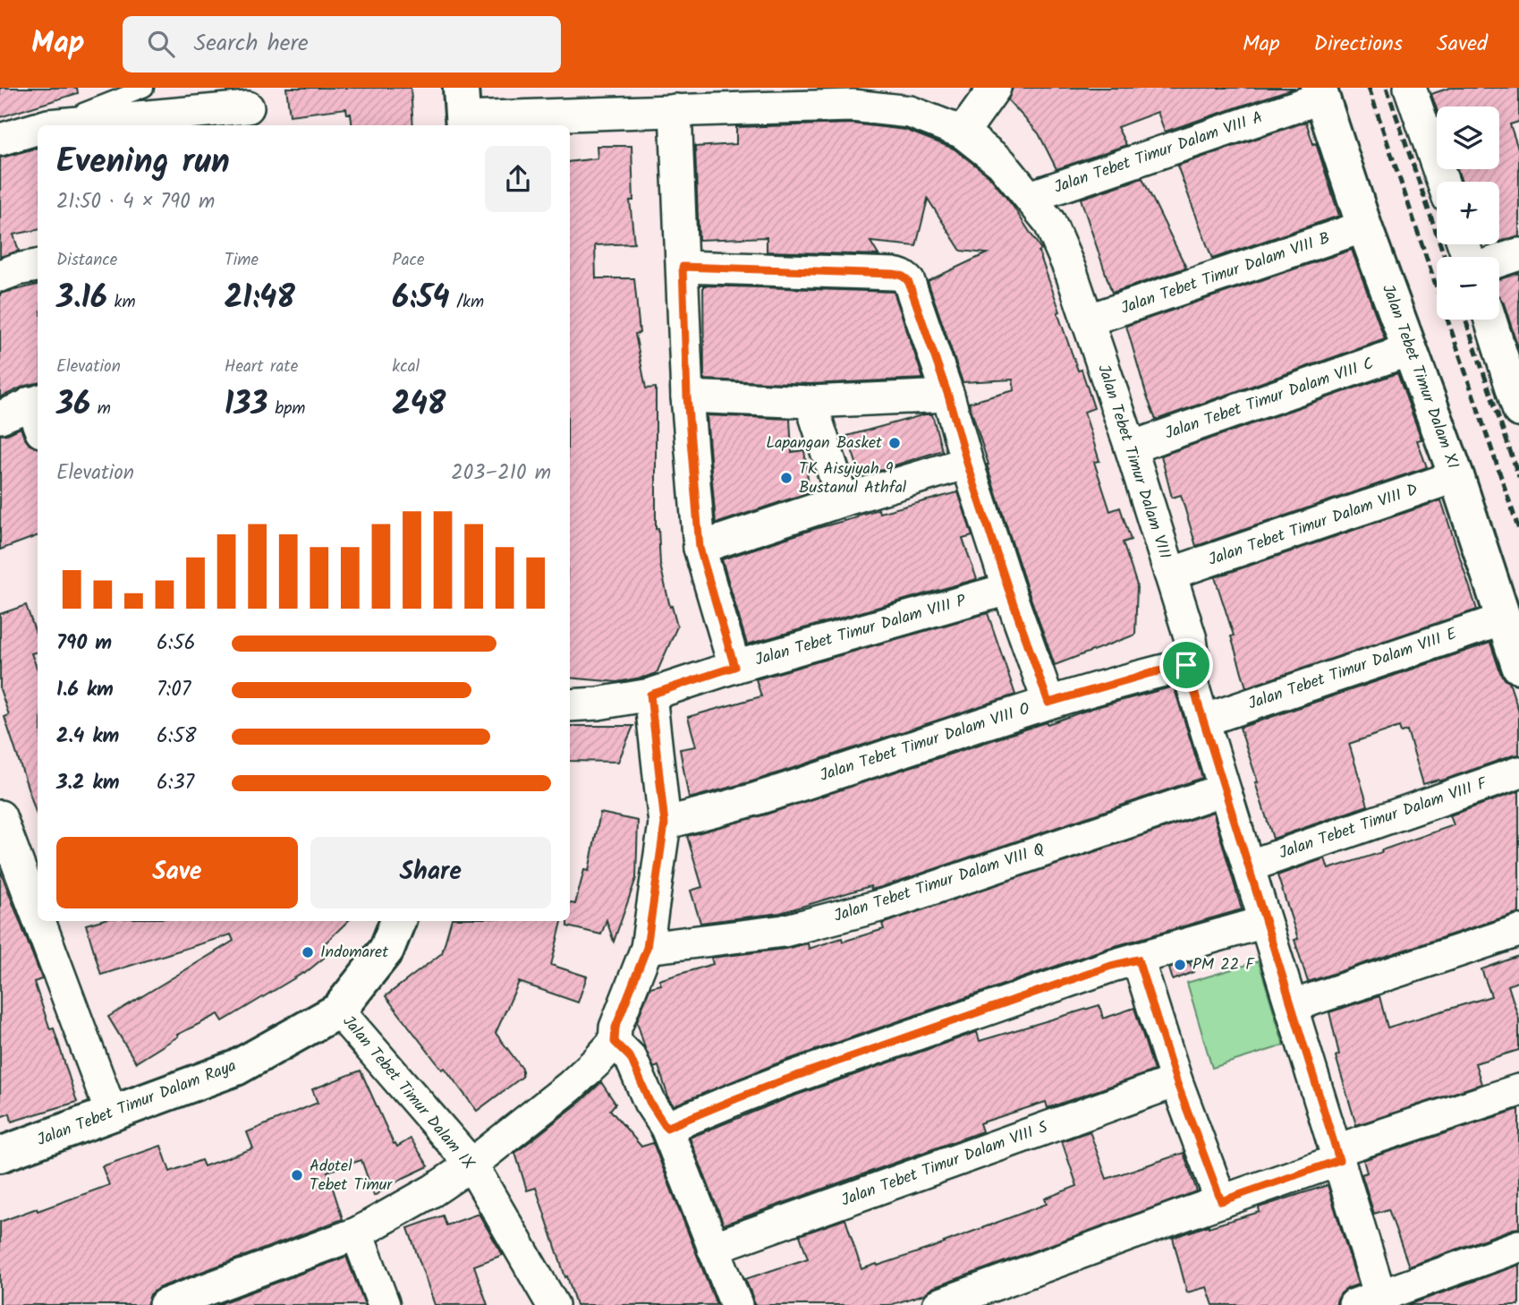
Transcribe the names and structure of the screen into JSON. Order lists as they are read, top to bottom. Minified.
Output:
{"streets":{"street":["Jalan Tebet Timur Dalam VIII A","Jalan Tebet Timur Dalam VIII B","Jalan Tebet Timur Dalam XI","Jalan Tebet Timur Dalam VIII C","Jalan Tebet Timur Dalam VIII","Jalan Tebet Timur Dalam VIII D","Jalan Tebet Timur Dalam VIII P","Jalan Tebet Timur Dalam VIII E","Jalan Tebet Timur Dalam VIII O","Jalan Tebet Timur Dalam VIII F","Jalan Tebet Timur Dalam VIII Q","Jalan Tebet Timur Dalam IX","Jalan Tebet Timur Dalam Raya","Jalan Tebet Timur Dalam VIII S"]},"crossings":[["Jalan Tebet Timur Dalam VIII A","Jalan Tebet Timur Dalam XI"],["Jalan Tebet Timur Dalam VIII A","Jalan Tebet Timur Dalam VIII"],["Jalan Tebet Timur Dalam VIII B","Jalan Tebet Timur Dalam XI"],["Jalan Tebet Timur Dalam VIII B","Jalan Tebet Timur Dalam VIII"],["Jalan Tebet Timur Dalam XI","Jalan Tebet Timur Dalam VIII C"],["Jalan Tebet Timur Dalam XI","Jalan Tebet Timur Dalam VIII D"],["Jalan Tebet Timur Dalam XI","Jalan Tebet Timur Dalam VIII E"],["Jalan Tebet Timur Dalam VIII C","Jalan Tebet Timur Dalam VIII"],["Jalan Tebet Timur Dalam VIII","Jalan Tebet Timur Dalam VIII D"],["Jalan Tebet Timur Dalam VIII","Jalan Tebet Timur Dalam VIII E"],["Jalan Tebet Timur Dalam VIII","Jalan Tebet Timur Dalam VIII O"],["Jalan Tebet Timur Dalam VIII","Jalan Tebet Timur Dalam VIII F"],["Jalan Tebet Timur Dalam VIII","Jalan Tebet Timur Dalam VIII Q"],["Jalan Tebet Timur Dalam IX","Jalan Tebet Timur Dalam Raya"]],"places":["Lapangan Basket","TK Aisyiyah 9 Bustanul Athfal","Indomaret","PM 22 F","Adotel Tebet Timur"],"page":{"header":"Map","search":"Search here","nav":["Map","Directions","Saved"],"map_buttons":["+","−"],"heading":["Evening run","21:50 · 4 × 790 m"],"stats":[["Distance","3.16 km"],["Time","21:48"],["Pace","6:54 /km"],["Elevation","36 m"],["Heart rate","133 bpm"],["kcal","248"]],"chart":["Elevation","203–210 m"],"list":[{"name":"790 m","note":"6:56"},{"name":"1.6 km","note":"7:07"},{"name":"2.4 km","note":"6:58"},{"name":"3.2 km","note":"6:37"}],"buttons":["Save","Share"]}}
